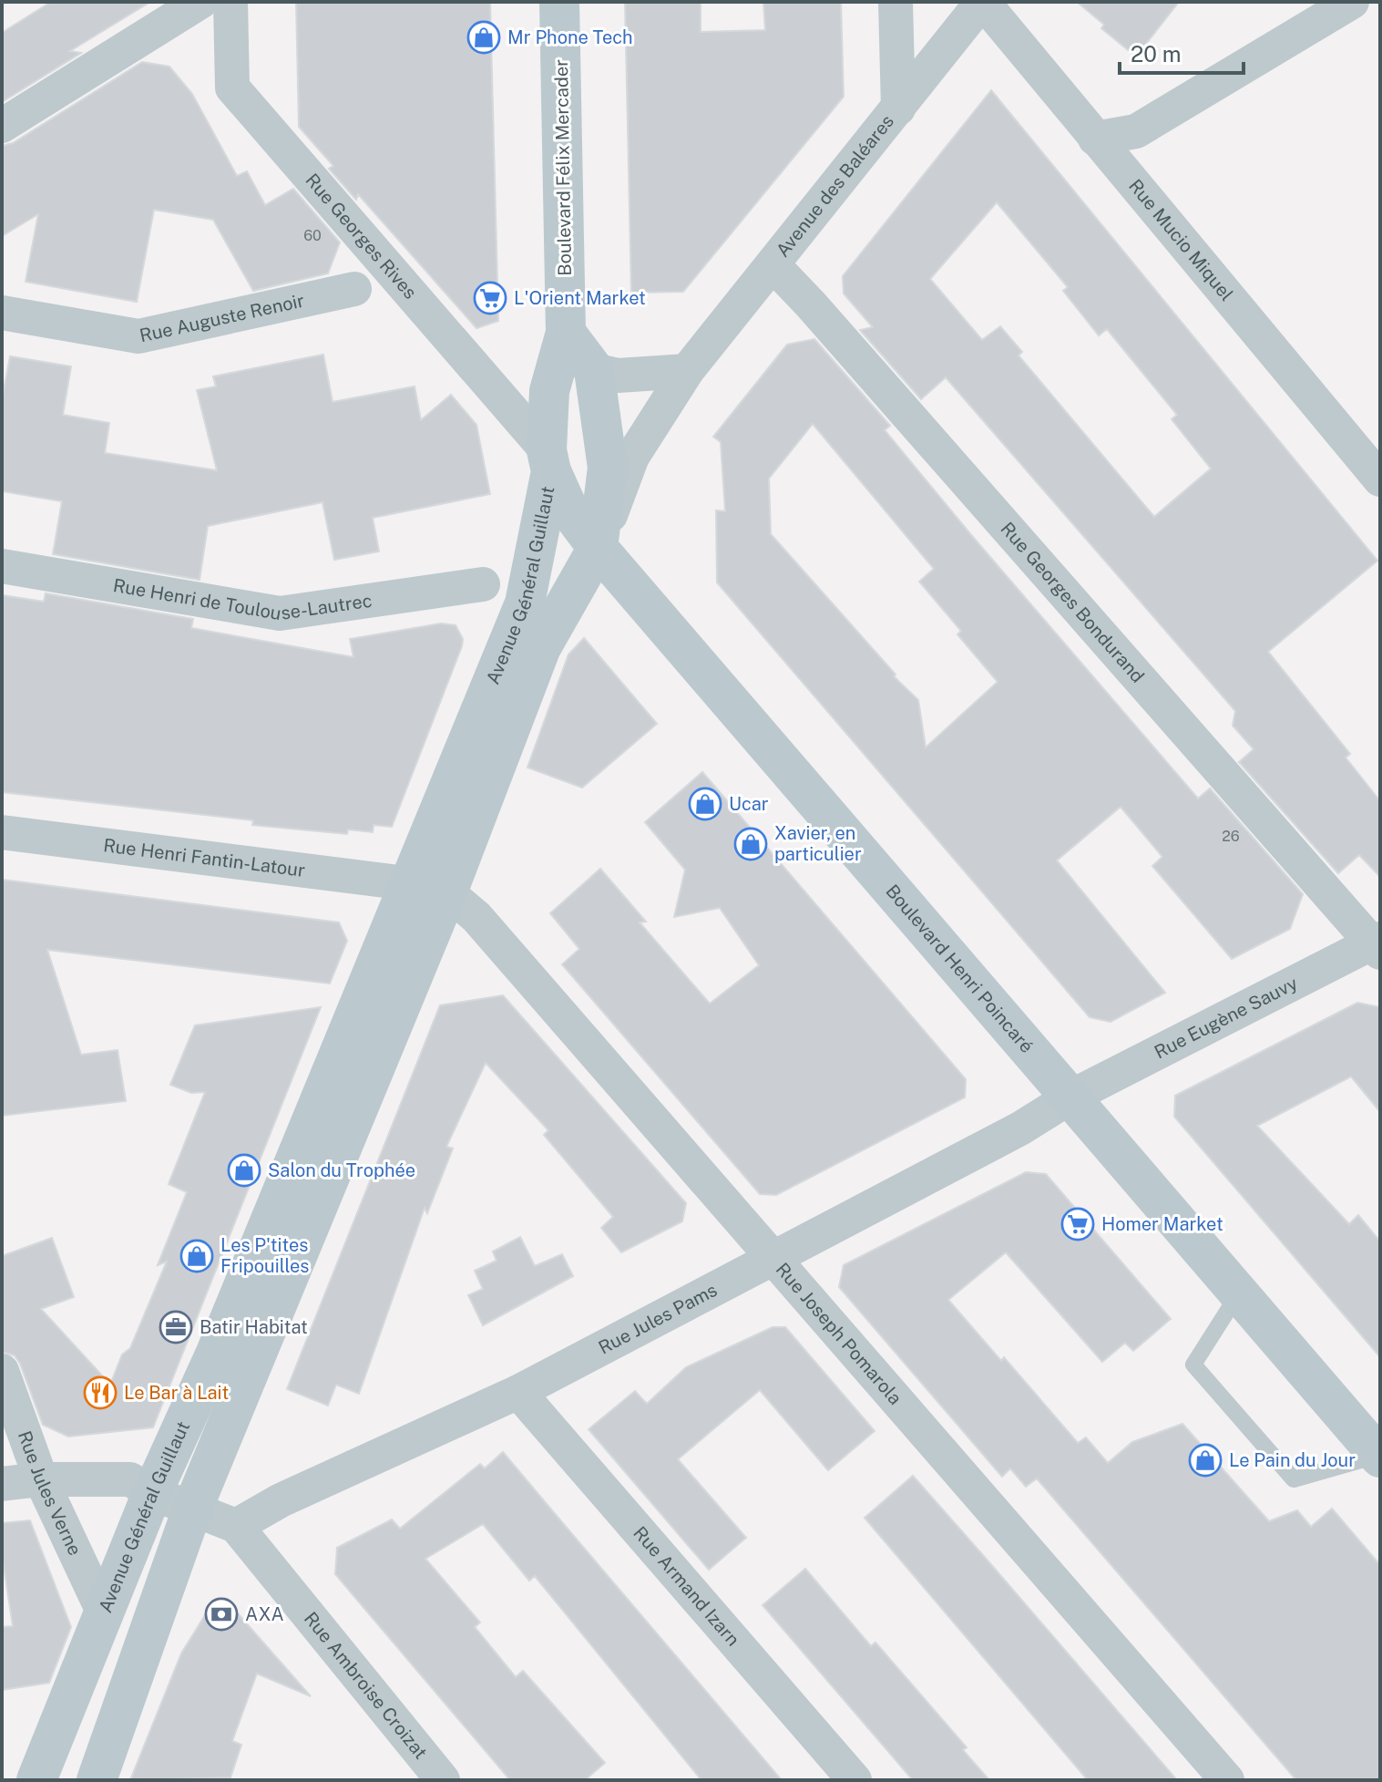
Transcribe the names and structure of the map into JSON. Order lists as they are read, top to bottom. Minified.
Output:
{"streets":{"main road":["Boulevard Félix Mercader","Avenue Général Guillaut","Boulevard Henri Poincaré"],"street":["Avenue des Baléares","Rue Georges Rives","Rue Mucio Miquel","Rue Auguste Renoir","Rue Henri de Toulouse-Lautrec","Rue Georges Bondurand","Rue Henri Fantin-Latour","Rue Eugène Sauvy","Rue Jules Pams","Rue Joseph Pomarola","Rue Jules Verne","Rue Armand Izarn","Rue Ambroise Croizat"]},"crossings":[["Boulevard Félix Mercader","Avenue Général Guillaut"],["Avenue des Baléares","Rue Mucio Miquel"],["Avenue des Baléares","Avenue Général Guillaut"],["Avenue des Baléares","Rue Georges Bondurand"],["Avenue des Baléares","Boulevard Henri Poincaré"],["Rue Georges Rives","Avenue Général Guillaut"],["Rue Georges Rives","Boulevard Henri Poincaré"],["Avenue Général Guillaut","Rue Henri Fantin-Latour"],["Avenue Général Guillaut","Boulevard Henri Poincaré"],["Avenue Général Guillaut","Rue Joseph Pomarola"],["Avenue Général Guillaut","Rue Jules Verne"],["Rue Georges Bondurand","Rue Eugène Sauvy"],["Boulevard Henri Poincaré","Rue Eugène Sauvy"],["Boulevard Henri Poincaré","Rue Jules Pams"],["Rue Eugène Sauvy","Rue Jules Pams"],["Rue Jules Pams","Rue Joseph Pomarola"],["Rue Jules Pams","Rue Armand Izarn"],["Rue Jules Pams","Rue Ambroise Croizat"]],"places":{"shop":["Mr Phone Tech","Ucar","Xavier, en particulier","Salon du Trophée","Les P'tites Fripouilles","Le Pain du Jour"],"supermarket":["L'Orient Market","Homer Market"],"office":["Batir Habitat"],"restaurant":["Le Bar à Lait"],"bank":["AXA"]},"house_numbers":["60","26"],"scale_bar":"20 m"}
